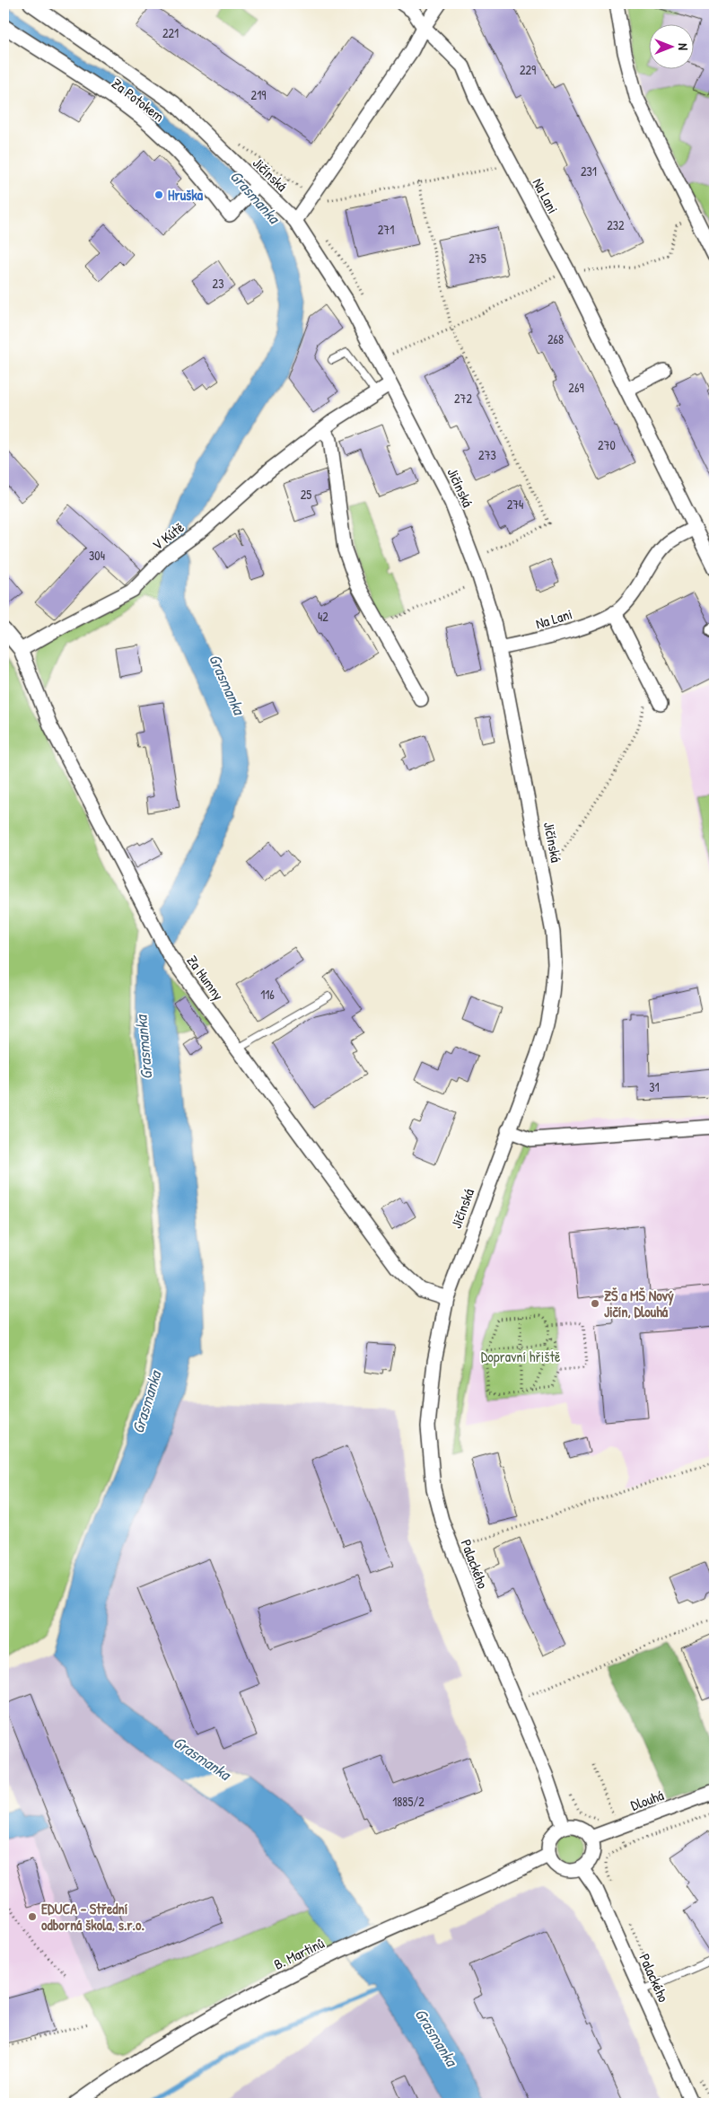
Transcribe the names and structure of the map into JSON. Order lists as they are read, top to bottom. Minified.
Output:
{"streets":{"street":["Za Potokem","Jičínská","Na Lani","V Kútě","Za Humny","Palackého","Dlouhá","B. Martinů"]},"crossings":[["Za Potokem","Jičínská"],["Jičínská","Na Lani"],["Jičínská","V Kútě"],["Jičínská","Za Humny"],["Jičínská","Palackého"],["V Kútě","Za Humny"],["Za Humny","Palackého"],["Palackého","Dlouhá"],["Palackého","B. Martinů"],["Dlouhá","B. Martinů"]],"water":["Grasmanka"],"parks":["Dopravní hřiště"],"places":["Hruška","ZŠ a MŠ Nový Jičín, Dlouhá","EDUCA - Střední odborná škola, s.r.o."],"house_numbers":["221","229","219","231","232","271","275","23","268","269","272","270","273","25","274","304","42","116","31","1885/2"],"north":"right"}
